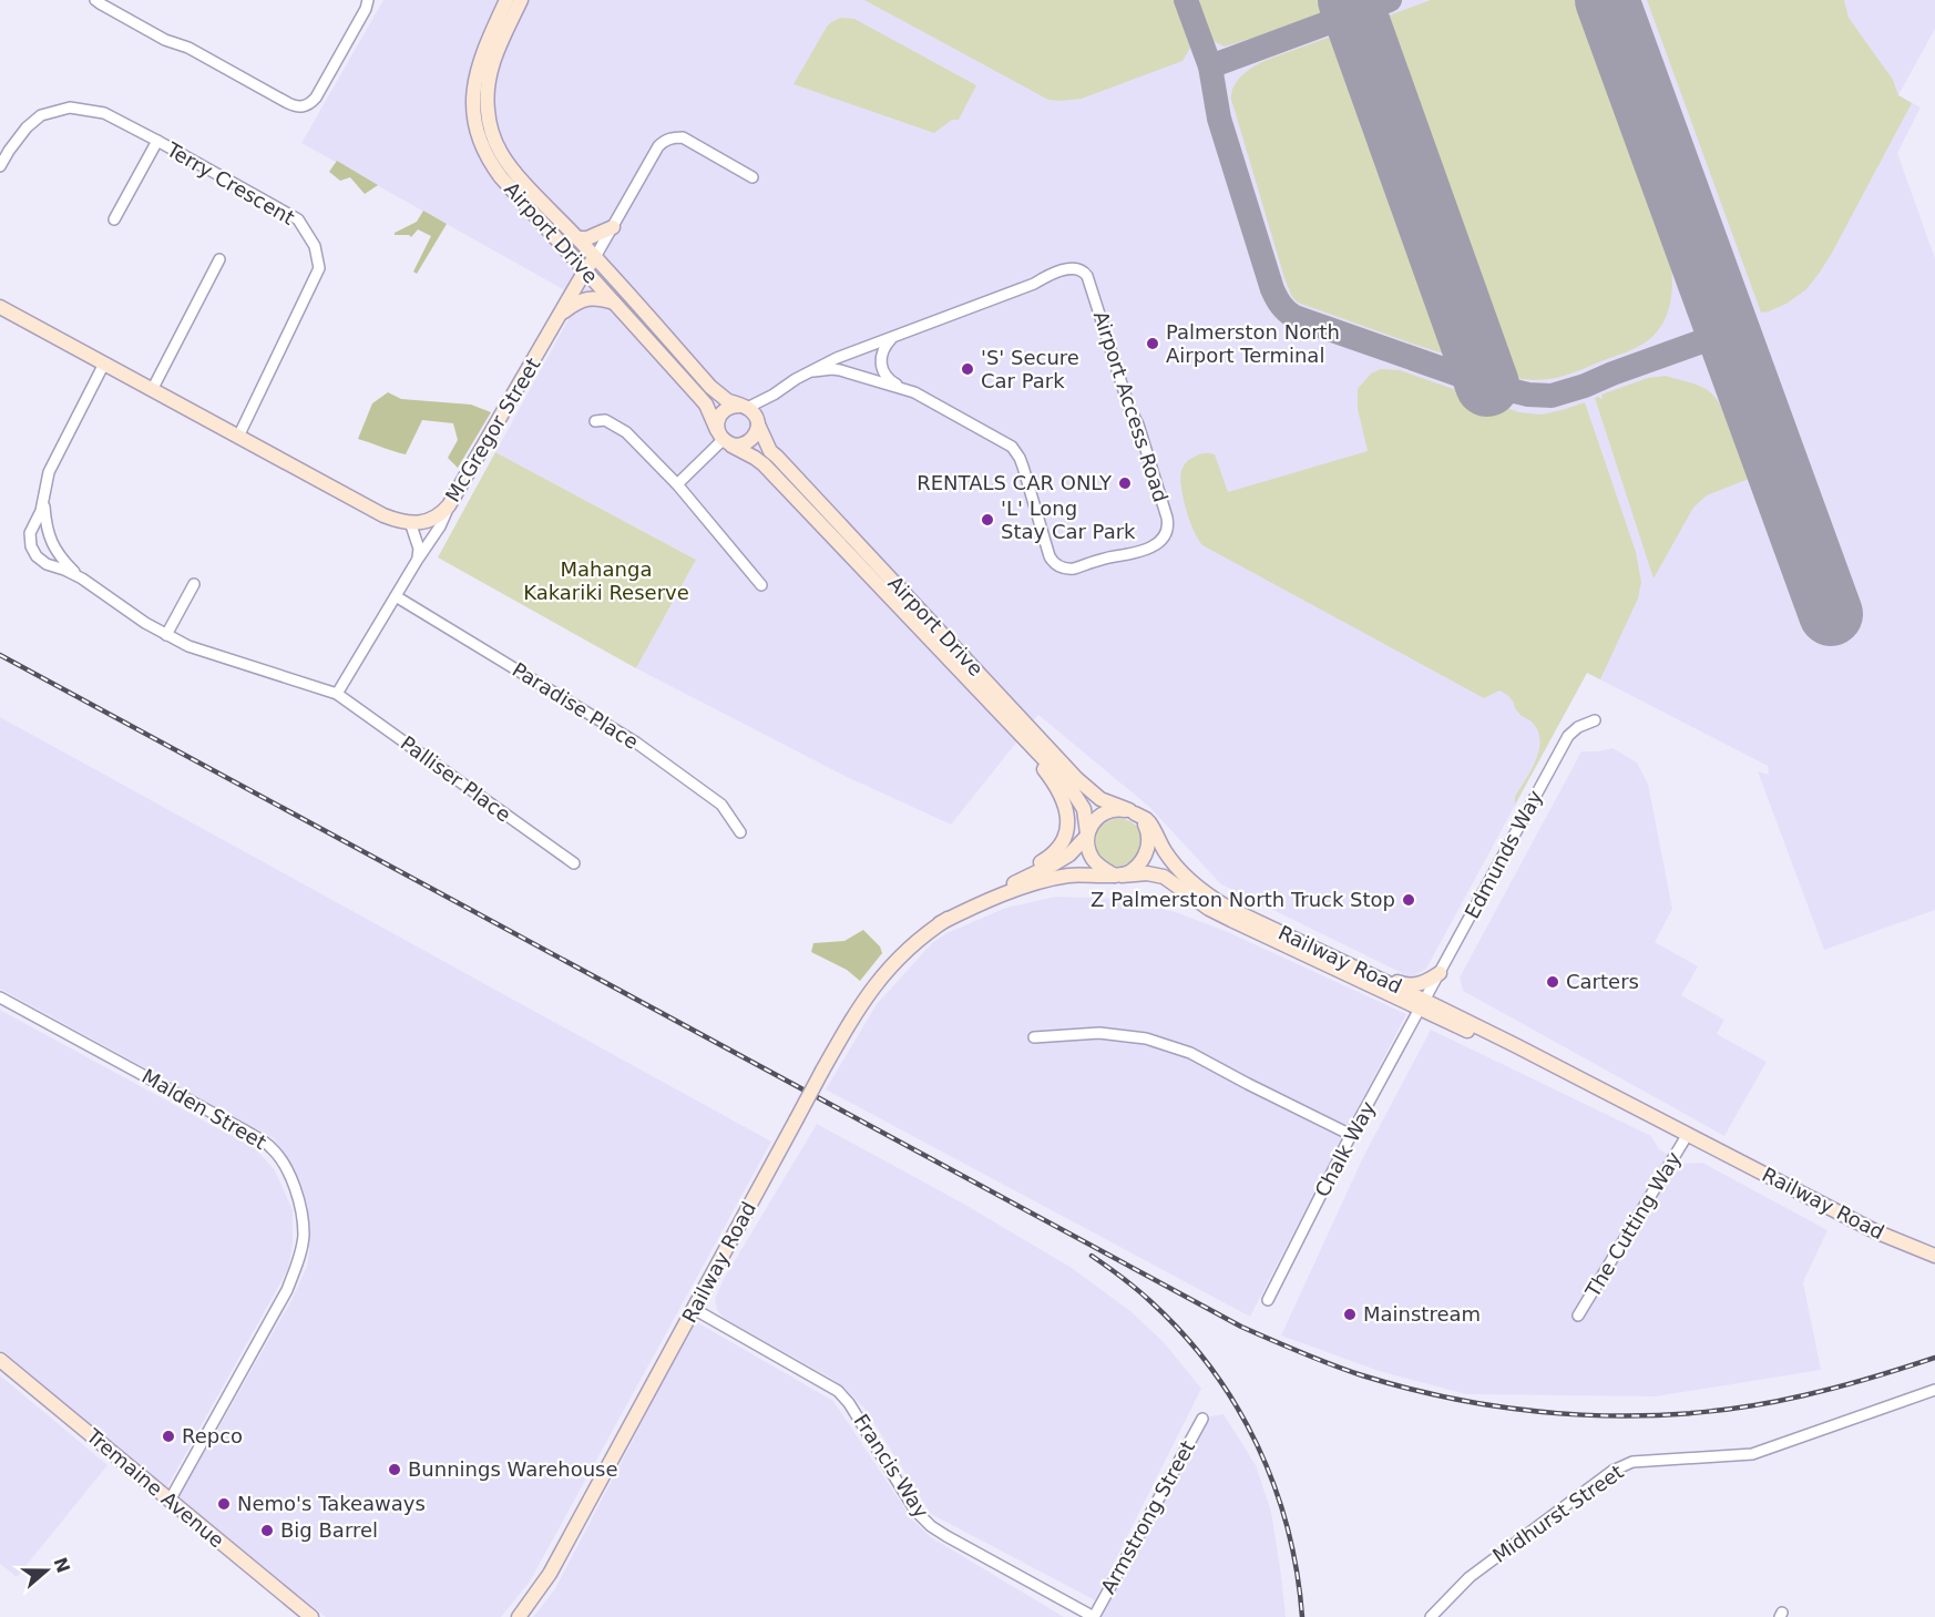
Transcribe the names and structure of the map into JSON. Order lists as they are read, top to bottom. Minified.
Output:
{"streets":{"main road":["Airport Drive","McGregor Street","Railway Road","Tremaine Avenue"],"street":["Terry Crescent","Airport Access Road","Paradise Place","Palliser Place","Edmunds Way","Malden Street","Chalk Way","The Cutting Way","Francis Way","Midhurst Street","Armstrong Street"]},"crossings":[["Airport Drive","Airport Access Road"],["Airport Drive","McGregor Street"],["Airport Drive","Railway Road"],["Edmunds Way","Railway Road"],["Edmunds Way","Chalk Way"],["Railway Road","Chalk Way"],["Railway Road","The Cutting Way"],["Railway Road","Francis Way"],["Malden Street","Tremaine Avenue"],["Francis Way","Armstrong Street"]],"parks":["Mahanga Kakariki Reserve"],"places":["Palmerston North Airport Terminal","'S' Secure Car Park","RENTALS CAR ONLY","'L' Long Stay Car Park","Z Palmerston North Truck Stop","Carters","Mainstream","Repco","Bunnings Warehouse","Nemo's Takeaways","Big Barrel"],"north":"right"}
